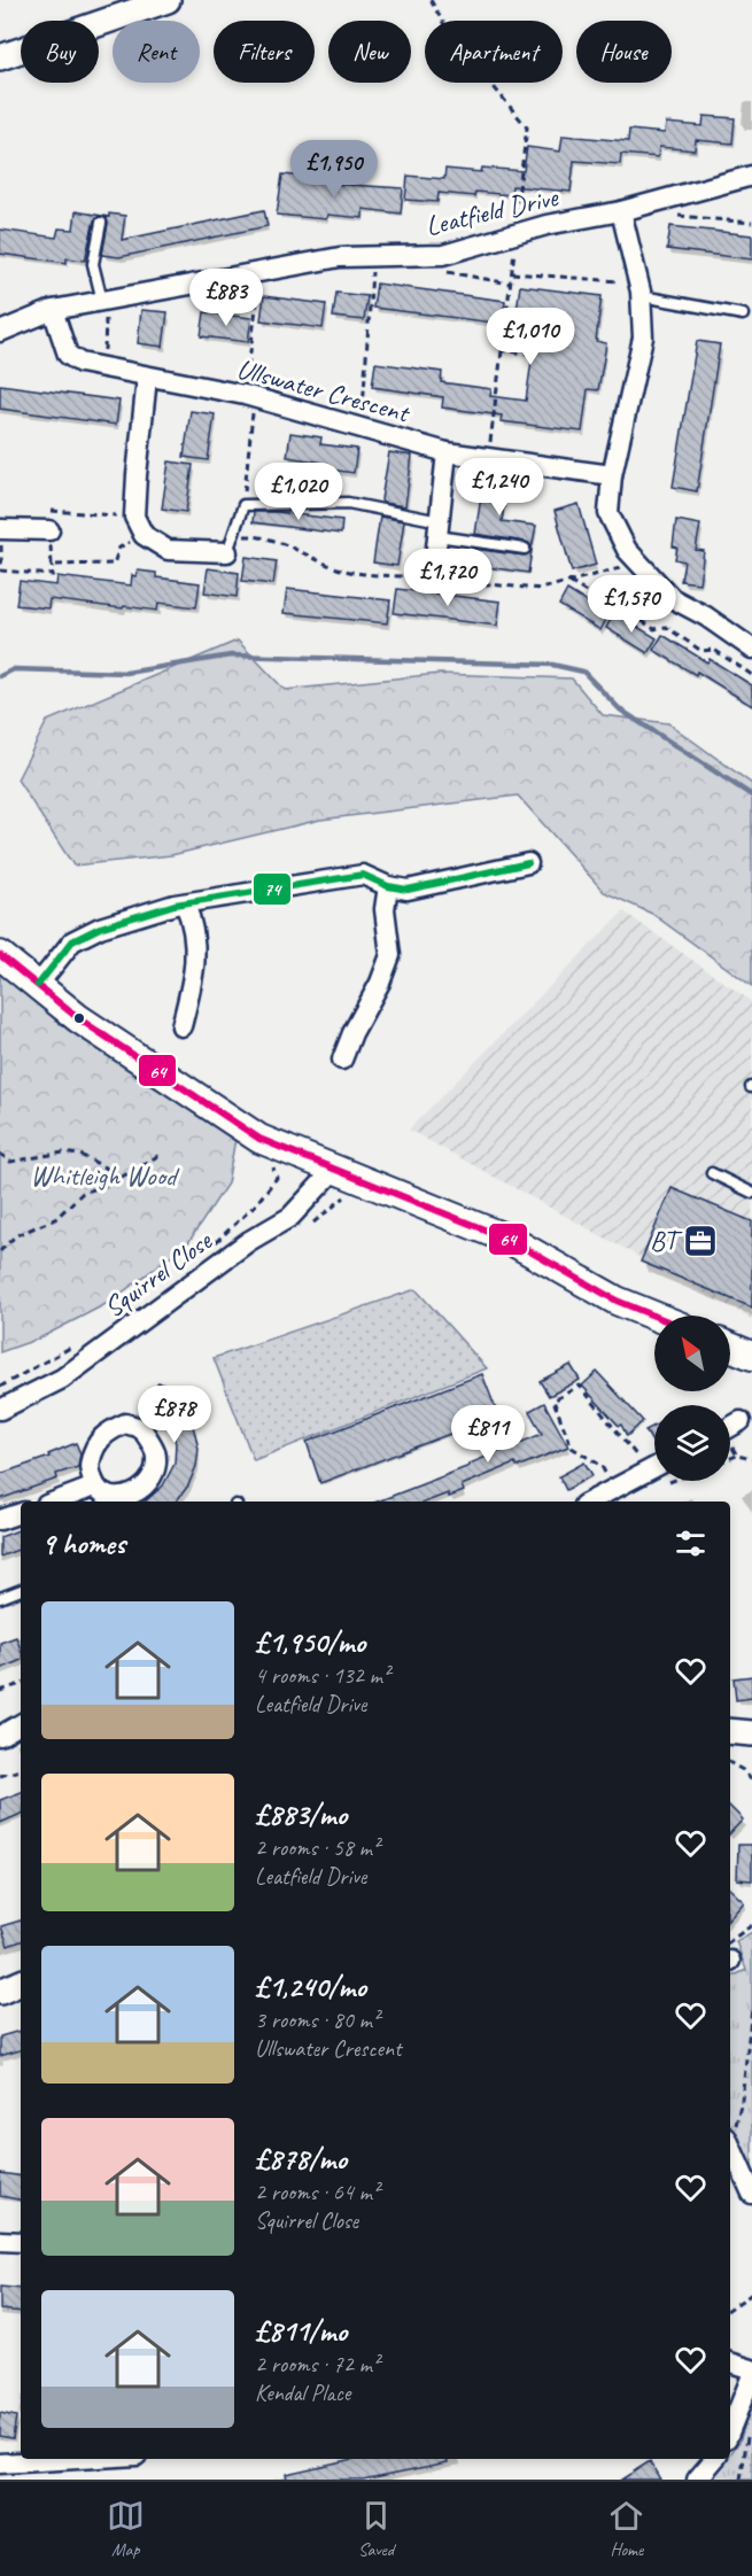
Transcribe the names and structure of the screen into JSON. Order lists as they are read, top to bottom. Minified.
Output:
{"streets":{"street":["Leatfield Drive","Ullswater Crescent","Squirrel Close"]},"crossings":[["Leatfield Drive","Ullswater Crescent"]],"parks":["Whitleigh Wood"],"places":{"office":["BT"]},"lines":["transit line 74","transit line 64"],"north":"top left","page":{"chip":["Buy","Rent","Filters","New","Apartment","House"],"price":["£1,950","£883","£1,010","£1,240","£1,020","£1,720","£1,570","£878","£811"],"heading":"9 homes","list":[{"name":"£1,950/mo","note":"4 rooms · 132 m² · Leatfield Drive"},{"name":"£883/mo","note":"2 rooms · 58 m² · Leatfield Drive"},{"name":"£1,240/mo","note":"3 rooms · 80 m² · Ullswater Crescent"},{"name":"£878/mo","note":"2 rooms · 64 m² · Squirrel Close"},{"name":"£811/mo","note":"2 rooms · 72 m² · Kendal Place"}],"tabs":["Map","Saved","Home"]}}
